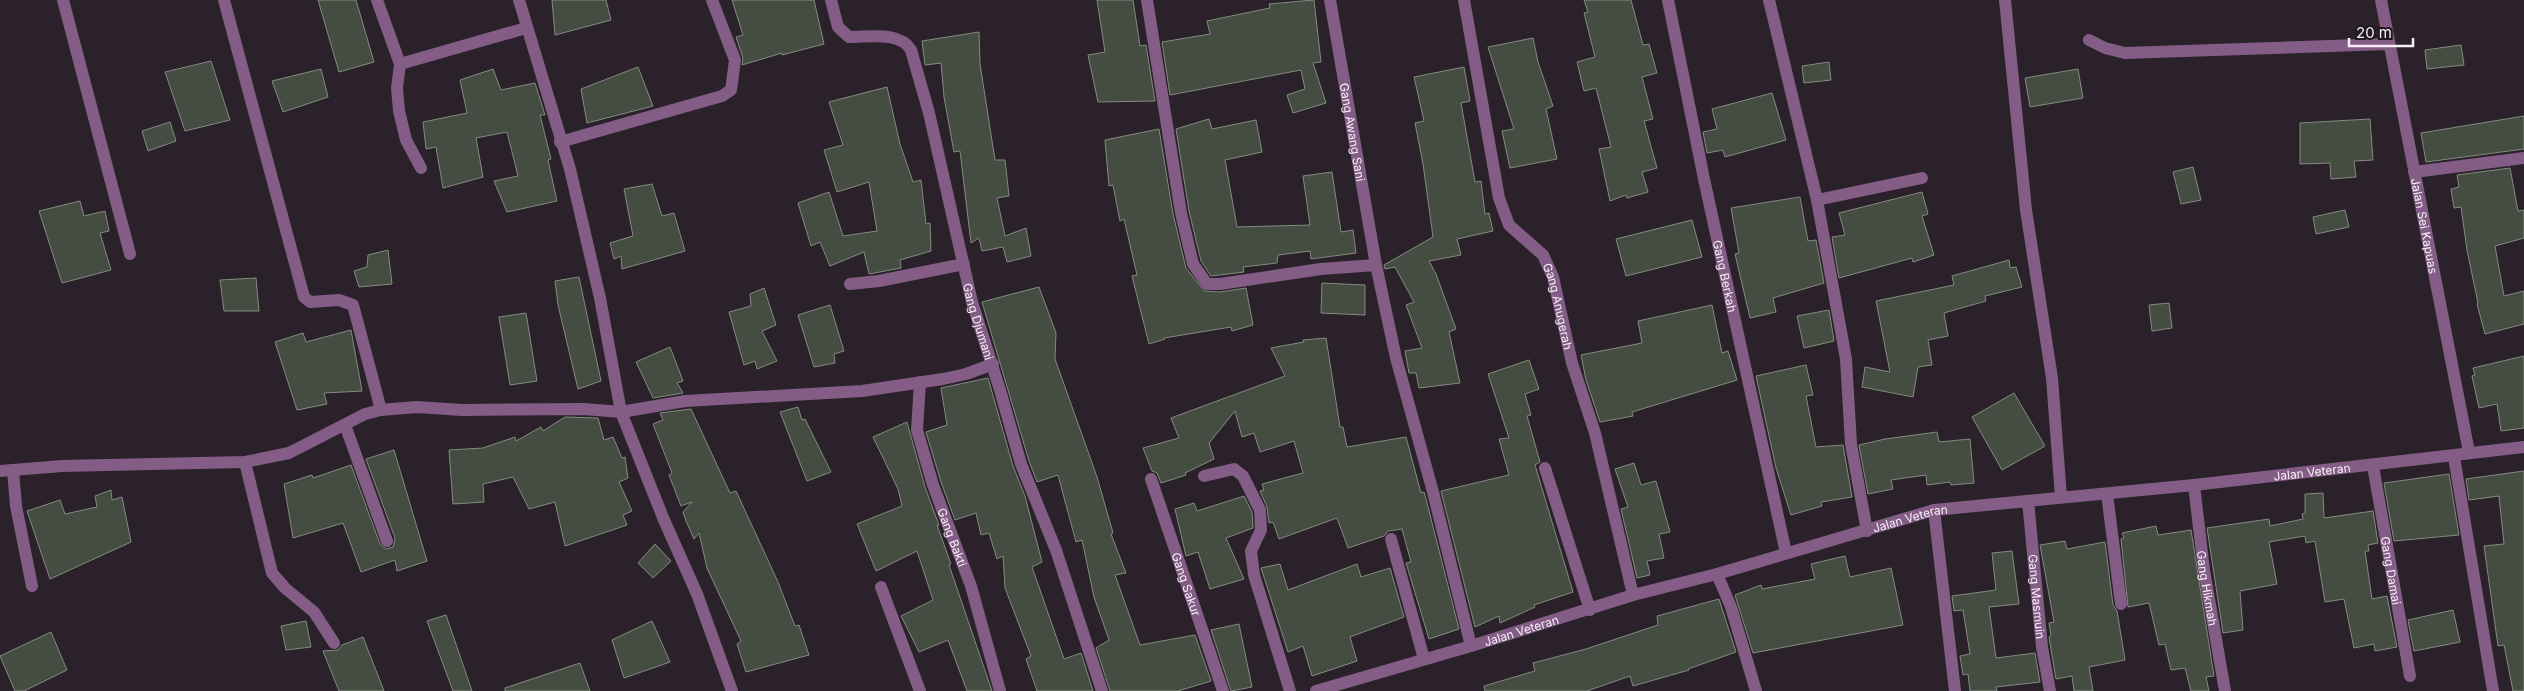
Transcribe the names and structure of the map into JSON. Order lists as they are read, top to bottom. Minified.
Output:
{"streets":{"street":["Gang Awang Sani","Jalan Sei Kapuas","Gang Berkah","Gang Anugerah","Gang Djumani","Jalan Veteran","Gang Bakti","Gang Damai","Gang Sakur","Gang Hikmah","Gang Masmuin"]},"crossings":[["Gang Awang Sani","Jalan Veteran"],["Jalan Sei Kapuas","Jalan Veteran"],["Gang Berkah","Jalan Veteran"],["Gang Anugerah","Jalan Veteran"],["Jalan Veteran","Gang Damai"],["Jalan Veteran","Gang Hikmah"],["Jalan Veteran","Gang Masmuin"]],"scale_bar":"20 m"}
